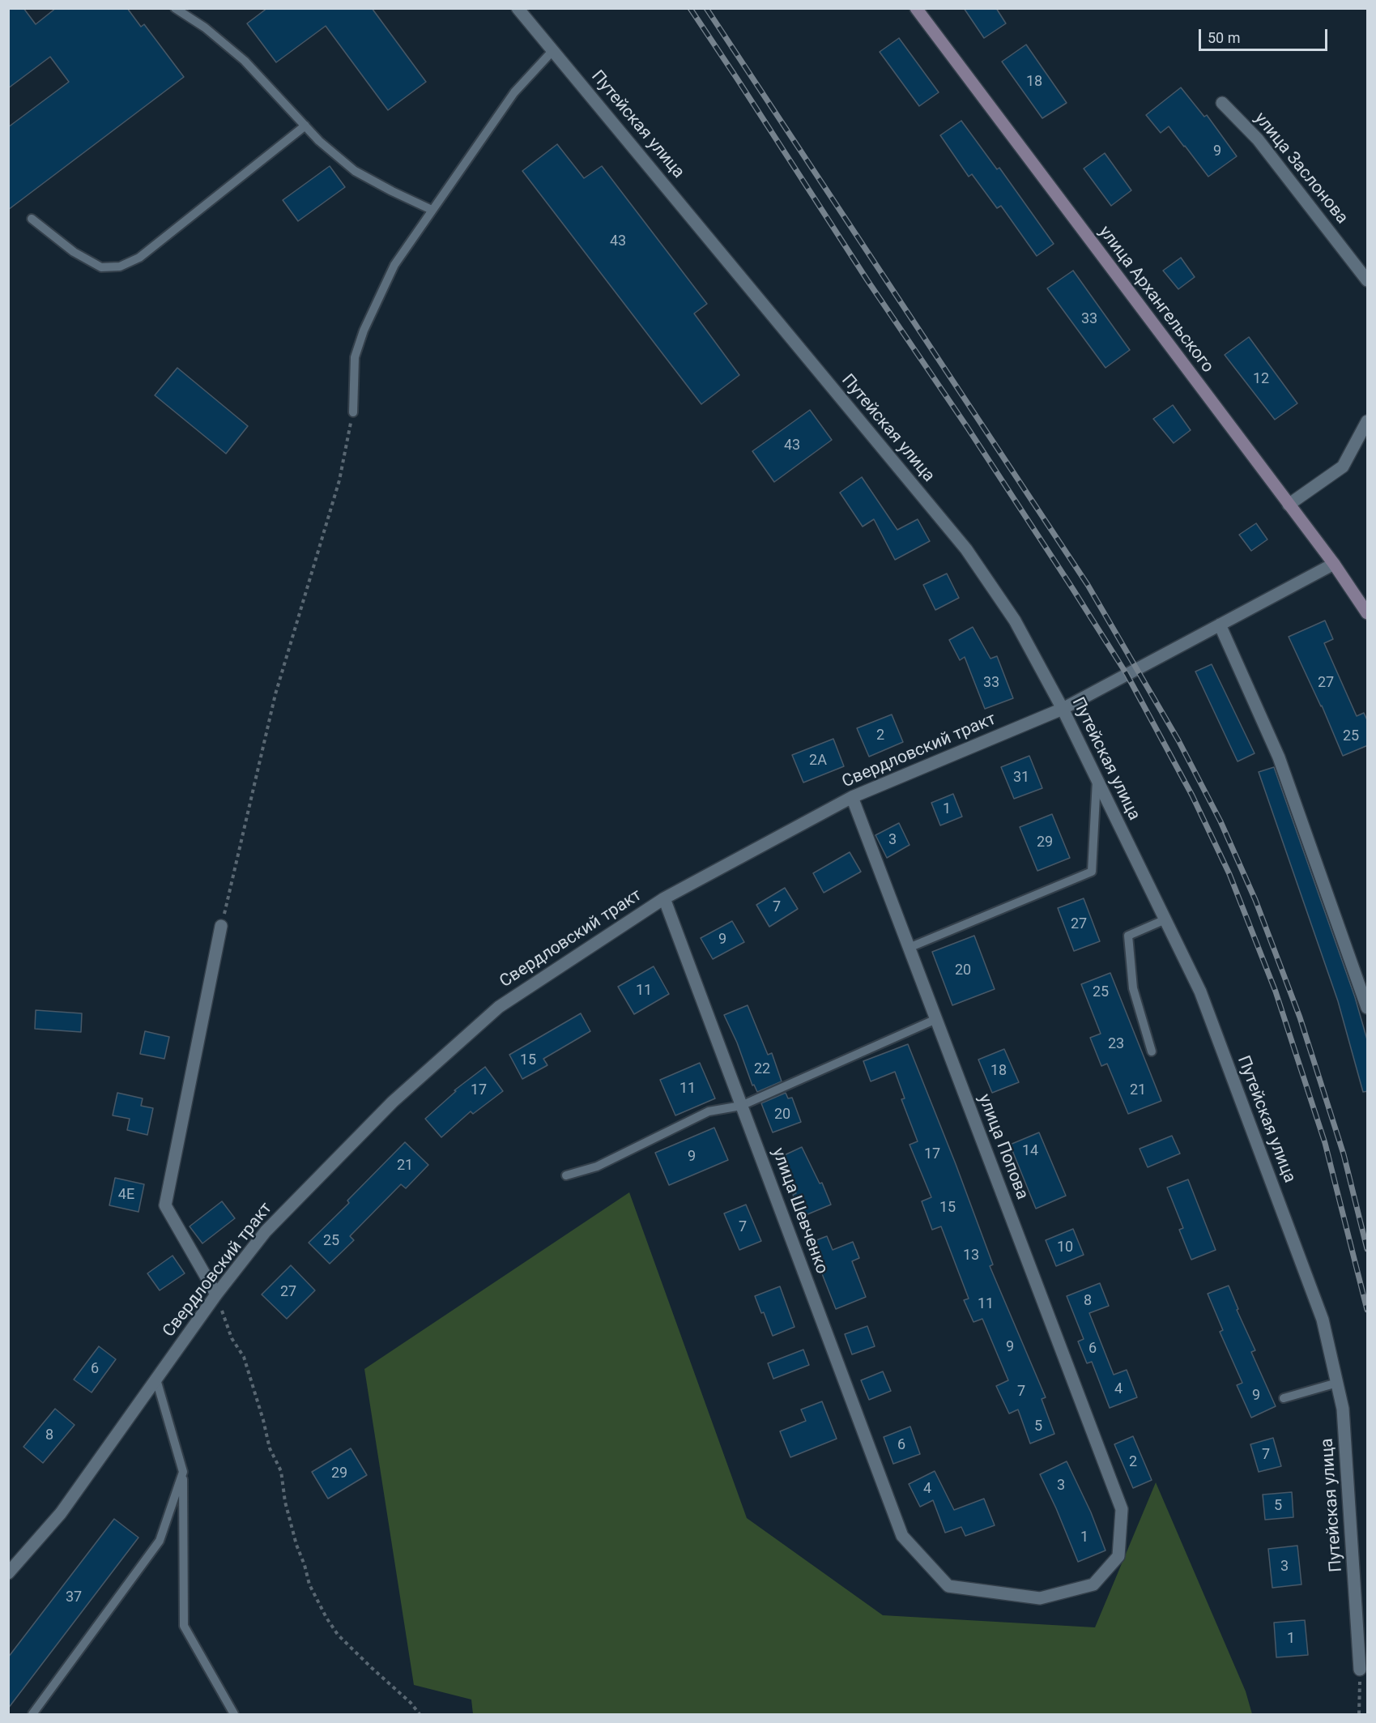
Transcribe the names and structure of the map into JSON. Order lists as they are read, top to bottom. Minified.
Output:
{"streets":{"street":["Путейская улица","улица Заслонова","улица Архангельского","Свердловский тракт","улица Попова","улица Шевченко"]},"crossings":[["Путейская улица","Свердловский тракт"],["улица Архангельского","Свердловский тракт"],["Свердловский тракт","улица Попова"],["Свердловский тракт","улица Шевченко"],["улица Попова","улица Шевченко"]],"house_numbers":["18","9","43","33","12","43","33","27","2","25","2А","31","1","3","29","7","27","9","20","11","25","23","15","22","18","11","17","21","20","14","17","9","21","4Е","15","7","25","10","13","27","8","11","9","6","6","4","7","9","5","8","6","7","2","29","3","4","5","1","3","37","1"],"scale_bar":"50 m"}
